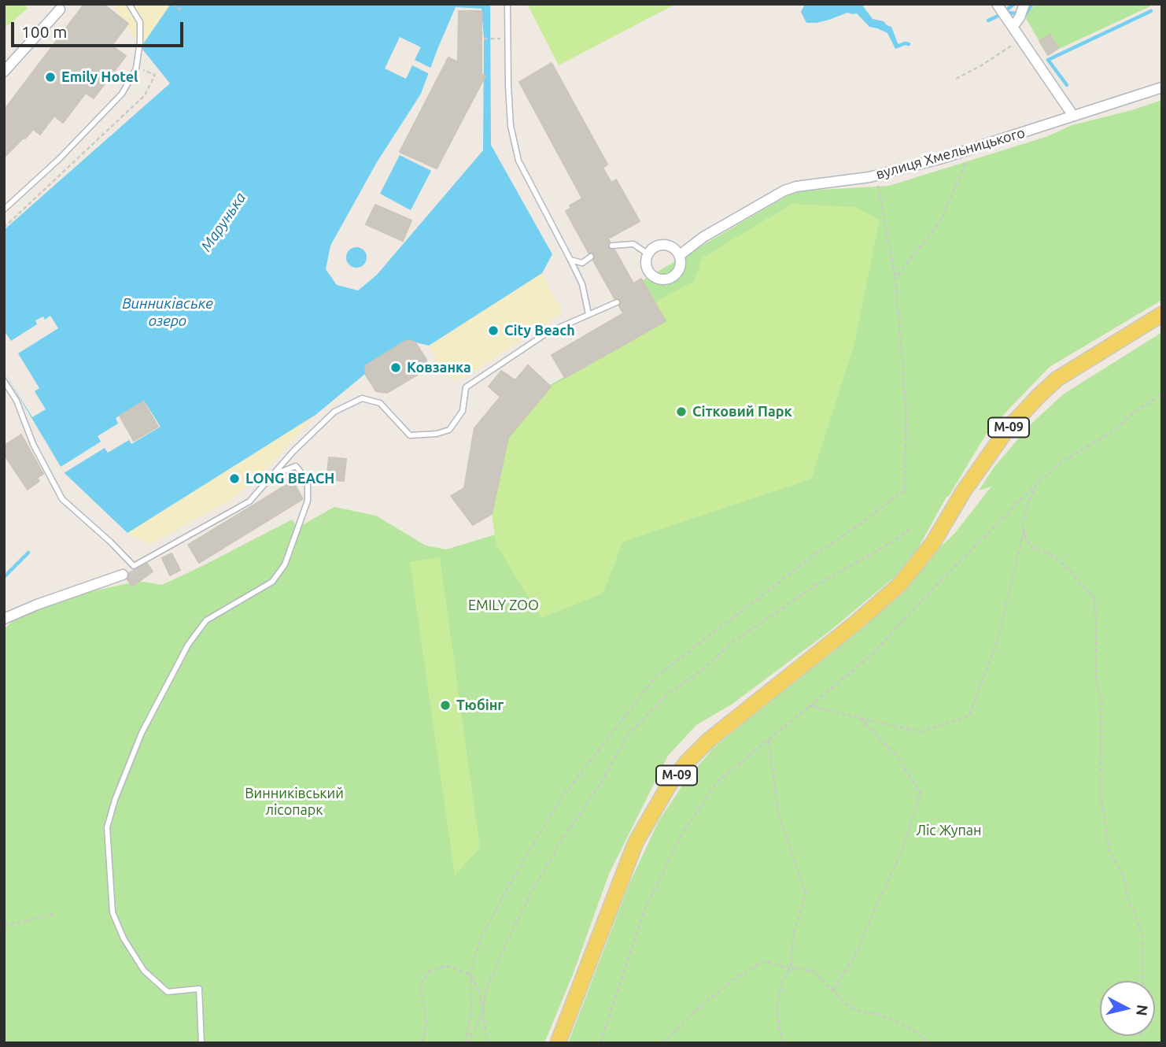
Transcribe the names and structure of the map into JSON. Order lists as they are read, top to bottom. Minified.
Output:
{"streets":{"main road":["М-09"],"street":["вулиця Хмельницького"]},"water":["Марунька","Винниківське озеро"],"parks":["EMILY ZOO","Винниківський лісопарк","Ліс Жупан"],"places":["Emily Hotel","City Beach","Ковзанка","Сітковий Парк","LONG BEACH","Тюбінг"],"scale_bar":"100 m","north":"right"}
